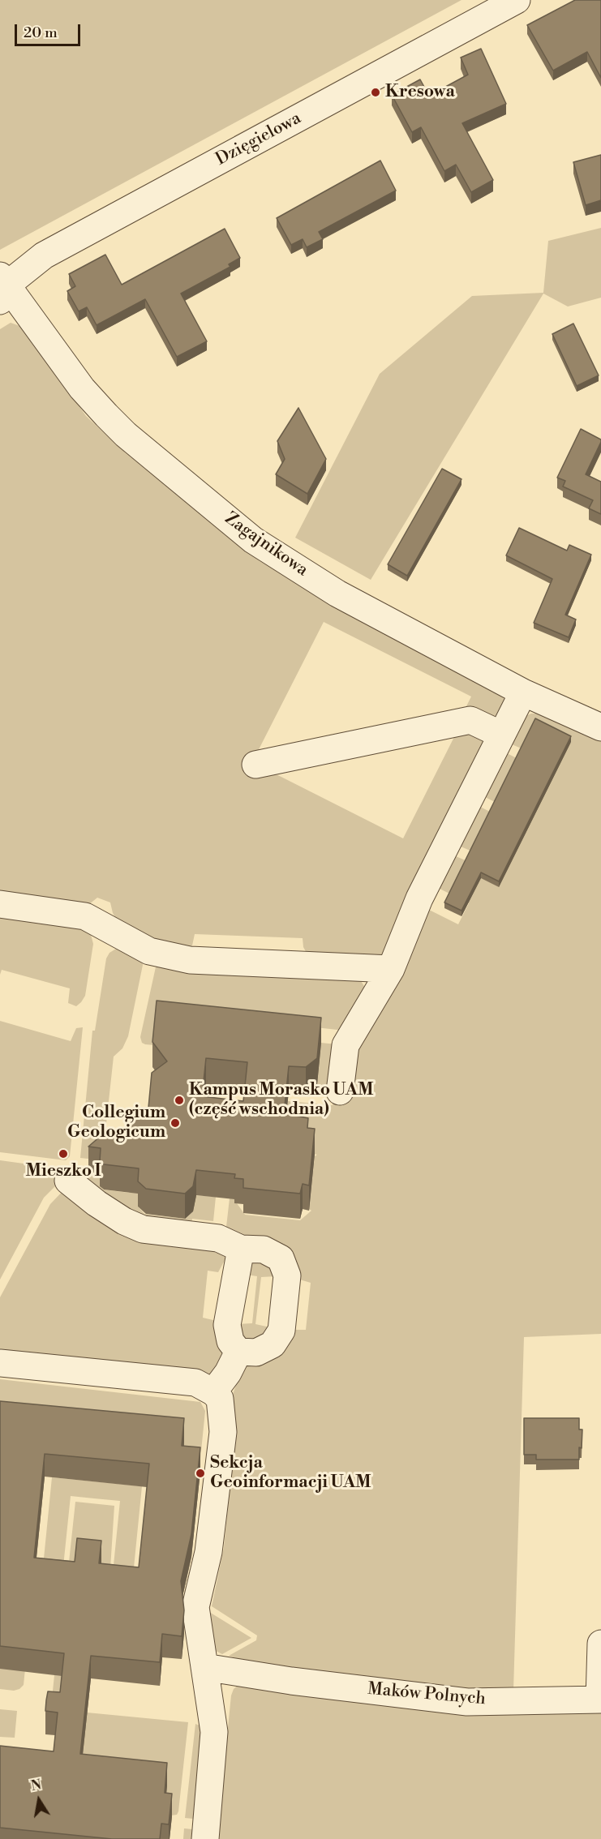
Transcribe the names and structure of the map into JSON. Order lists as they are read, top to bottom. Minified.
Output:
{"streets":{"street":["Dzięgielowa","Zagajnikowa","Maków Polnych"]},"crossings":[["Dzięgielowa","Zagajnikowa"]],"places":["Kresowa","Kampus Morasko UAM (część wschodnia)","Collegium Geologicum","Mieszko I","Sekcja Geoinformacji UAM"],"scale_bar":"20 m","north":"top"}
